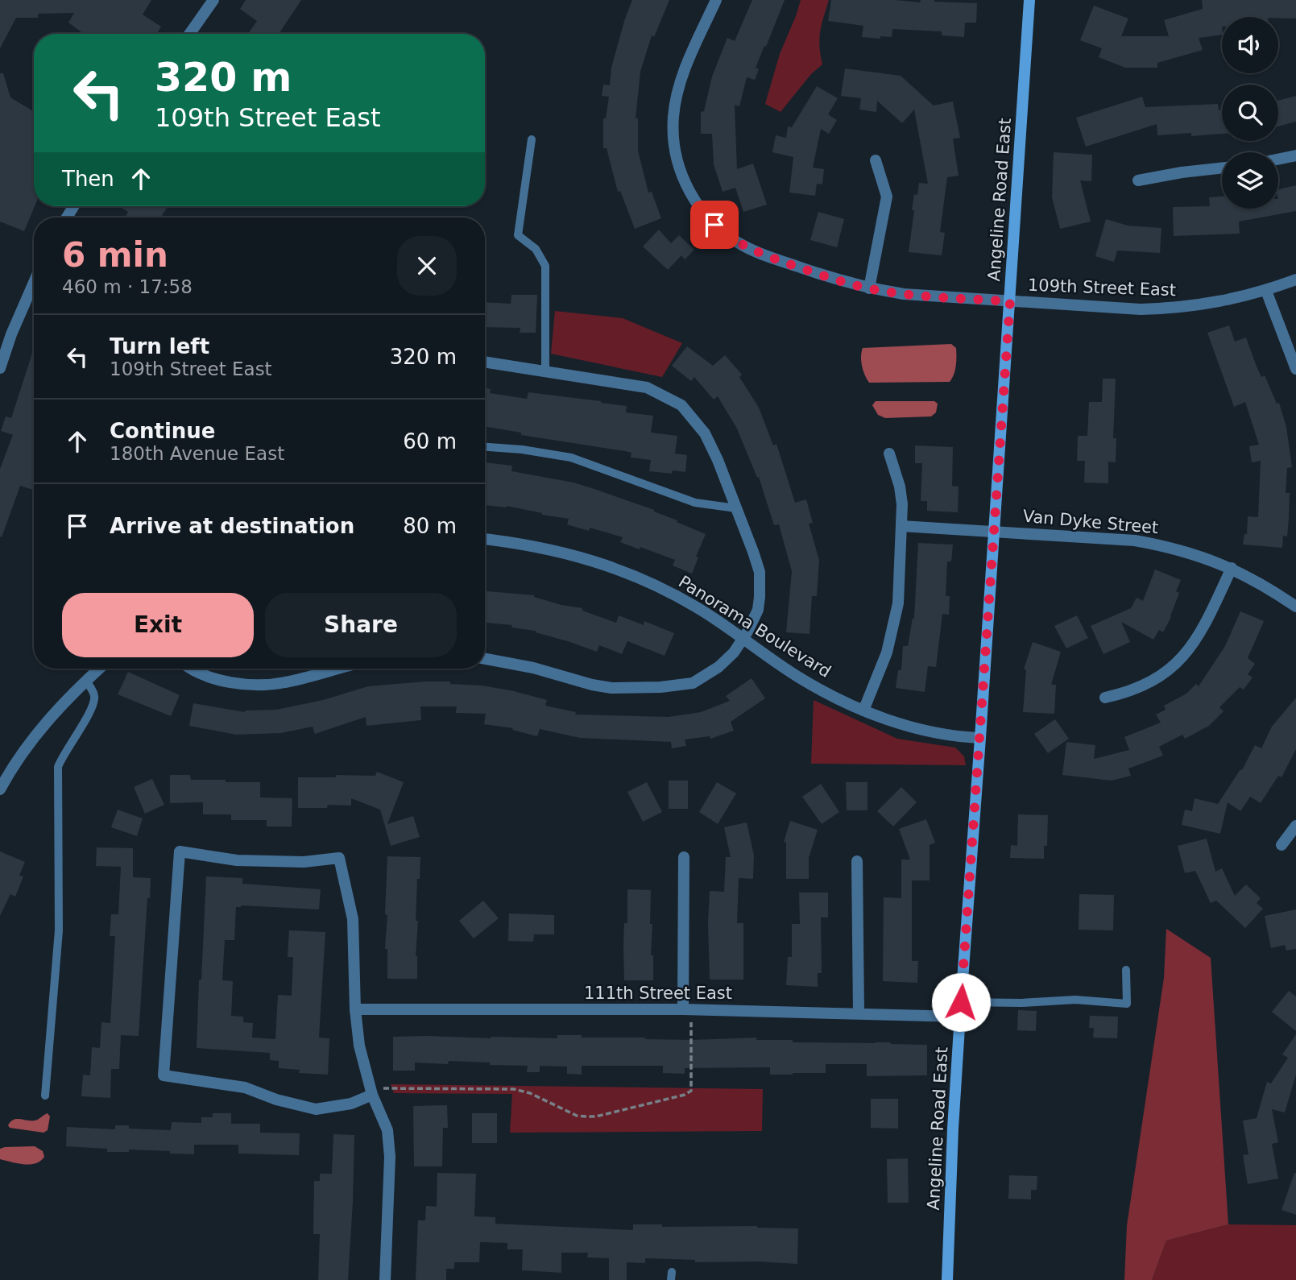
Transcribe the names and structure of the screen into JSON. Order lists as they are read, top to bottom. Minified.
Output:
{"streets":{"street":["Angeline Road East","109th Street East","Van Dyke Street","Panorama Boulevard","111th Street East"]},"crossings":[["Angeline Road East","109th Street East"],["Angeline Road East","Van Dyke Street"],["Angeline Road East","Panorama Boulevard"],["Angeline Road East","111th Street East"]],"page":{"turn":["320 m","109th Street East"],"then":"Then","heading":["6 min","460 m · 17:58"],"list":[{"name":"Turn left","note":"109th Street East","value":"320 m"},{"name":"Continue","note":"180th Avenue East","value":"60 m"},{"name":"Arrive at destination","value":"80 m"}],"buttons":["Exit","Share"]}}
